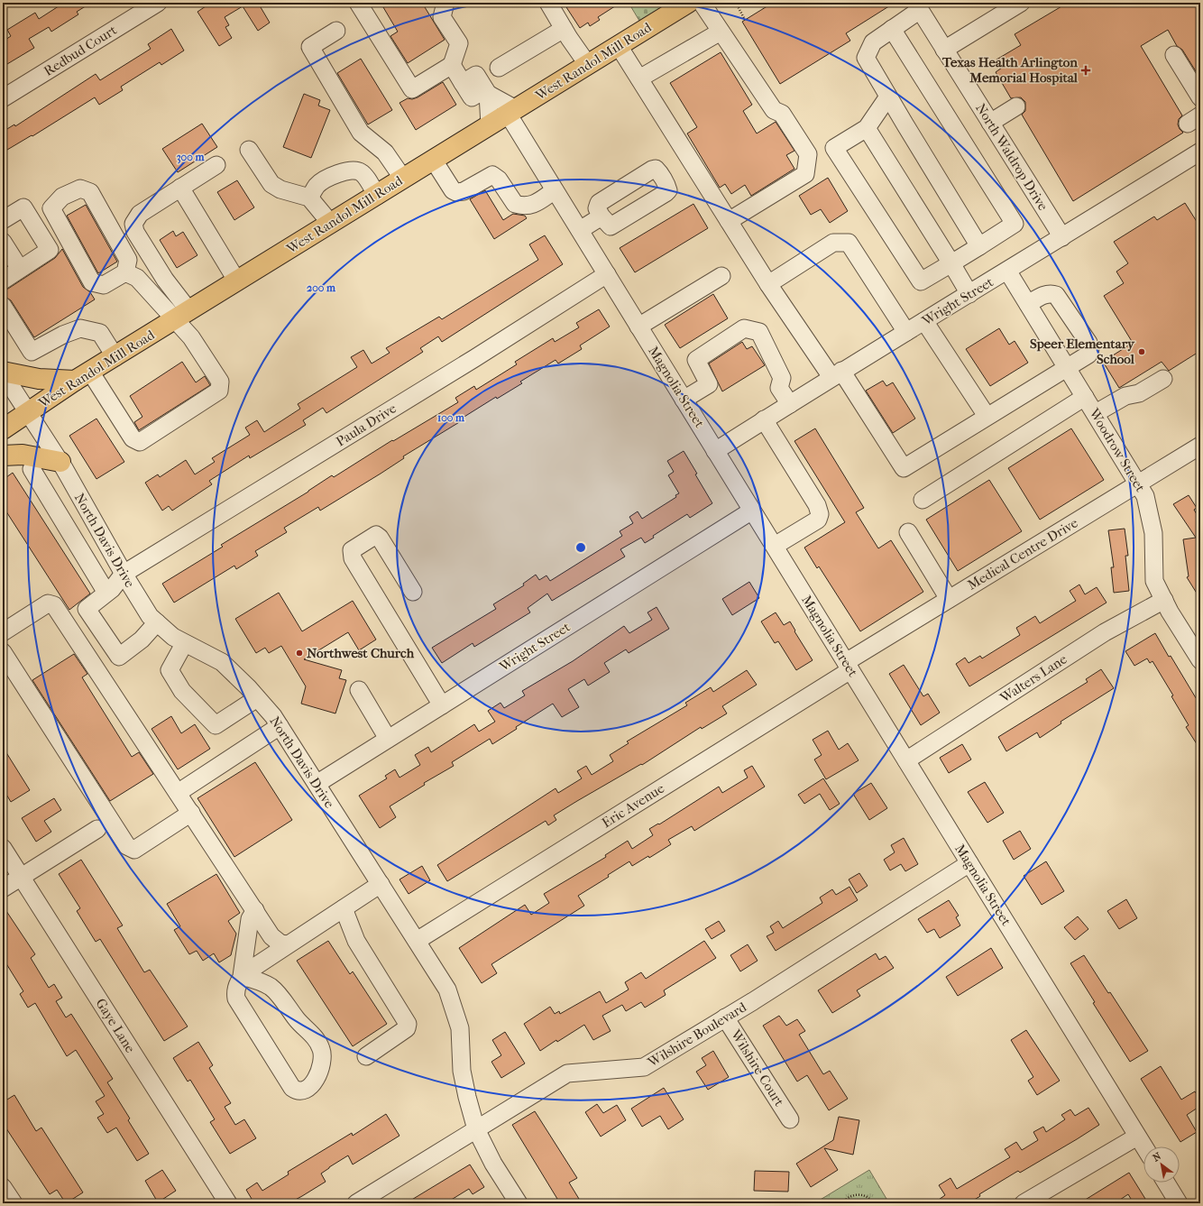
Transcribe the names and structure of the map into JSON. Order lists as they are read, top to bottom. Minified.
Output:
{"streets":{"main road":["West Randol Mill Road"],"street":["Redbud Court","North Waldrop Drive","Wright Street","Magnolia Street","Paula Drive","Woodrow Street","North Davis Drive","Medical Centre Drive","Walters Lane","Eric Avenue","Gaye Lane","Wilshire Boulevard","Wilshire Court"]},"crossings":[["West Randol Mill Road","Magnolia Street"],["West Randol Mill Road","North Davis Drive"],["North Waldrop Drive","Wright Street"],["Wright Street","Magnolia Street"],["Wright Street","Woodrow Street"],["Wright Street","North Davis Drive"],["Magnolia Street","Paula Drive"],["Magnolia Street","Medical Centre Drive"],["Magnolia Street","Walters Lane"],["Magnolia Street","Eric Avenue"],["Magnolia Street","Wilshire Boulevard"],["Paula Drive","North Davis Drive"],["Woodrow Street","Medical Centre Drive"],["Woodrow Street","Walters Lane"],["North Davis Drive","Eric Avenue"],["North Davis Drive","Wilshire Boulevard"],["Medical Centre Drive","Eric Avenue"],["Wilshire Boulevard","Wilshire Court"]],"places":{"health":["Texas Health Arlington Memorial Hospital"],"other":["Speer Elementary School","Northwest Church"]},"north":"top left","rings":["300 m","200 m","100 m"]}
